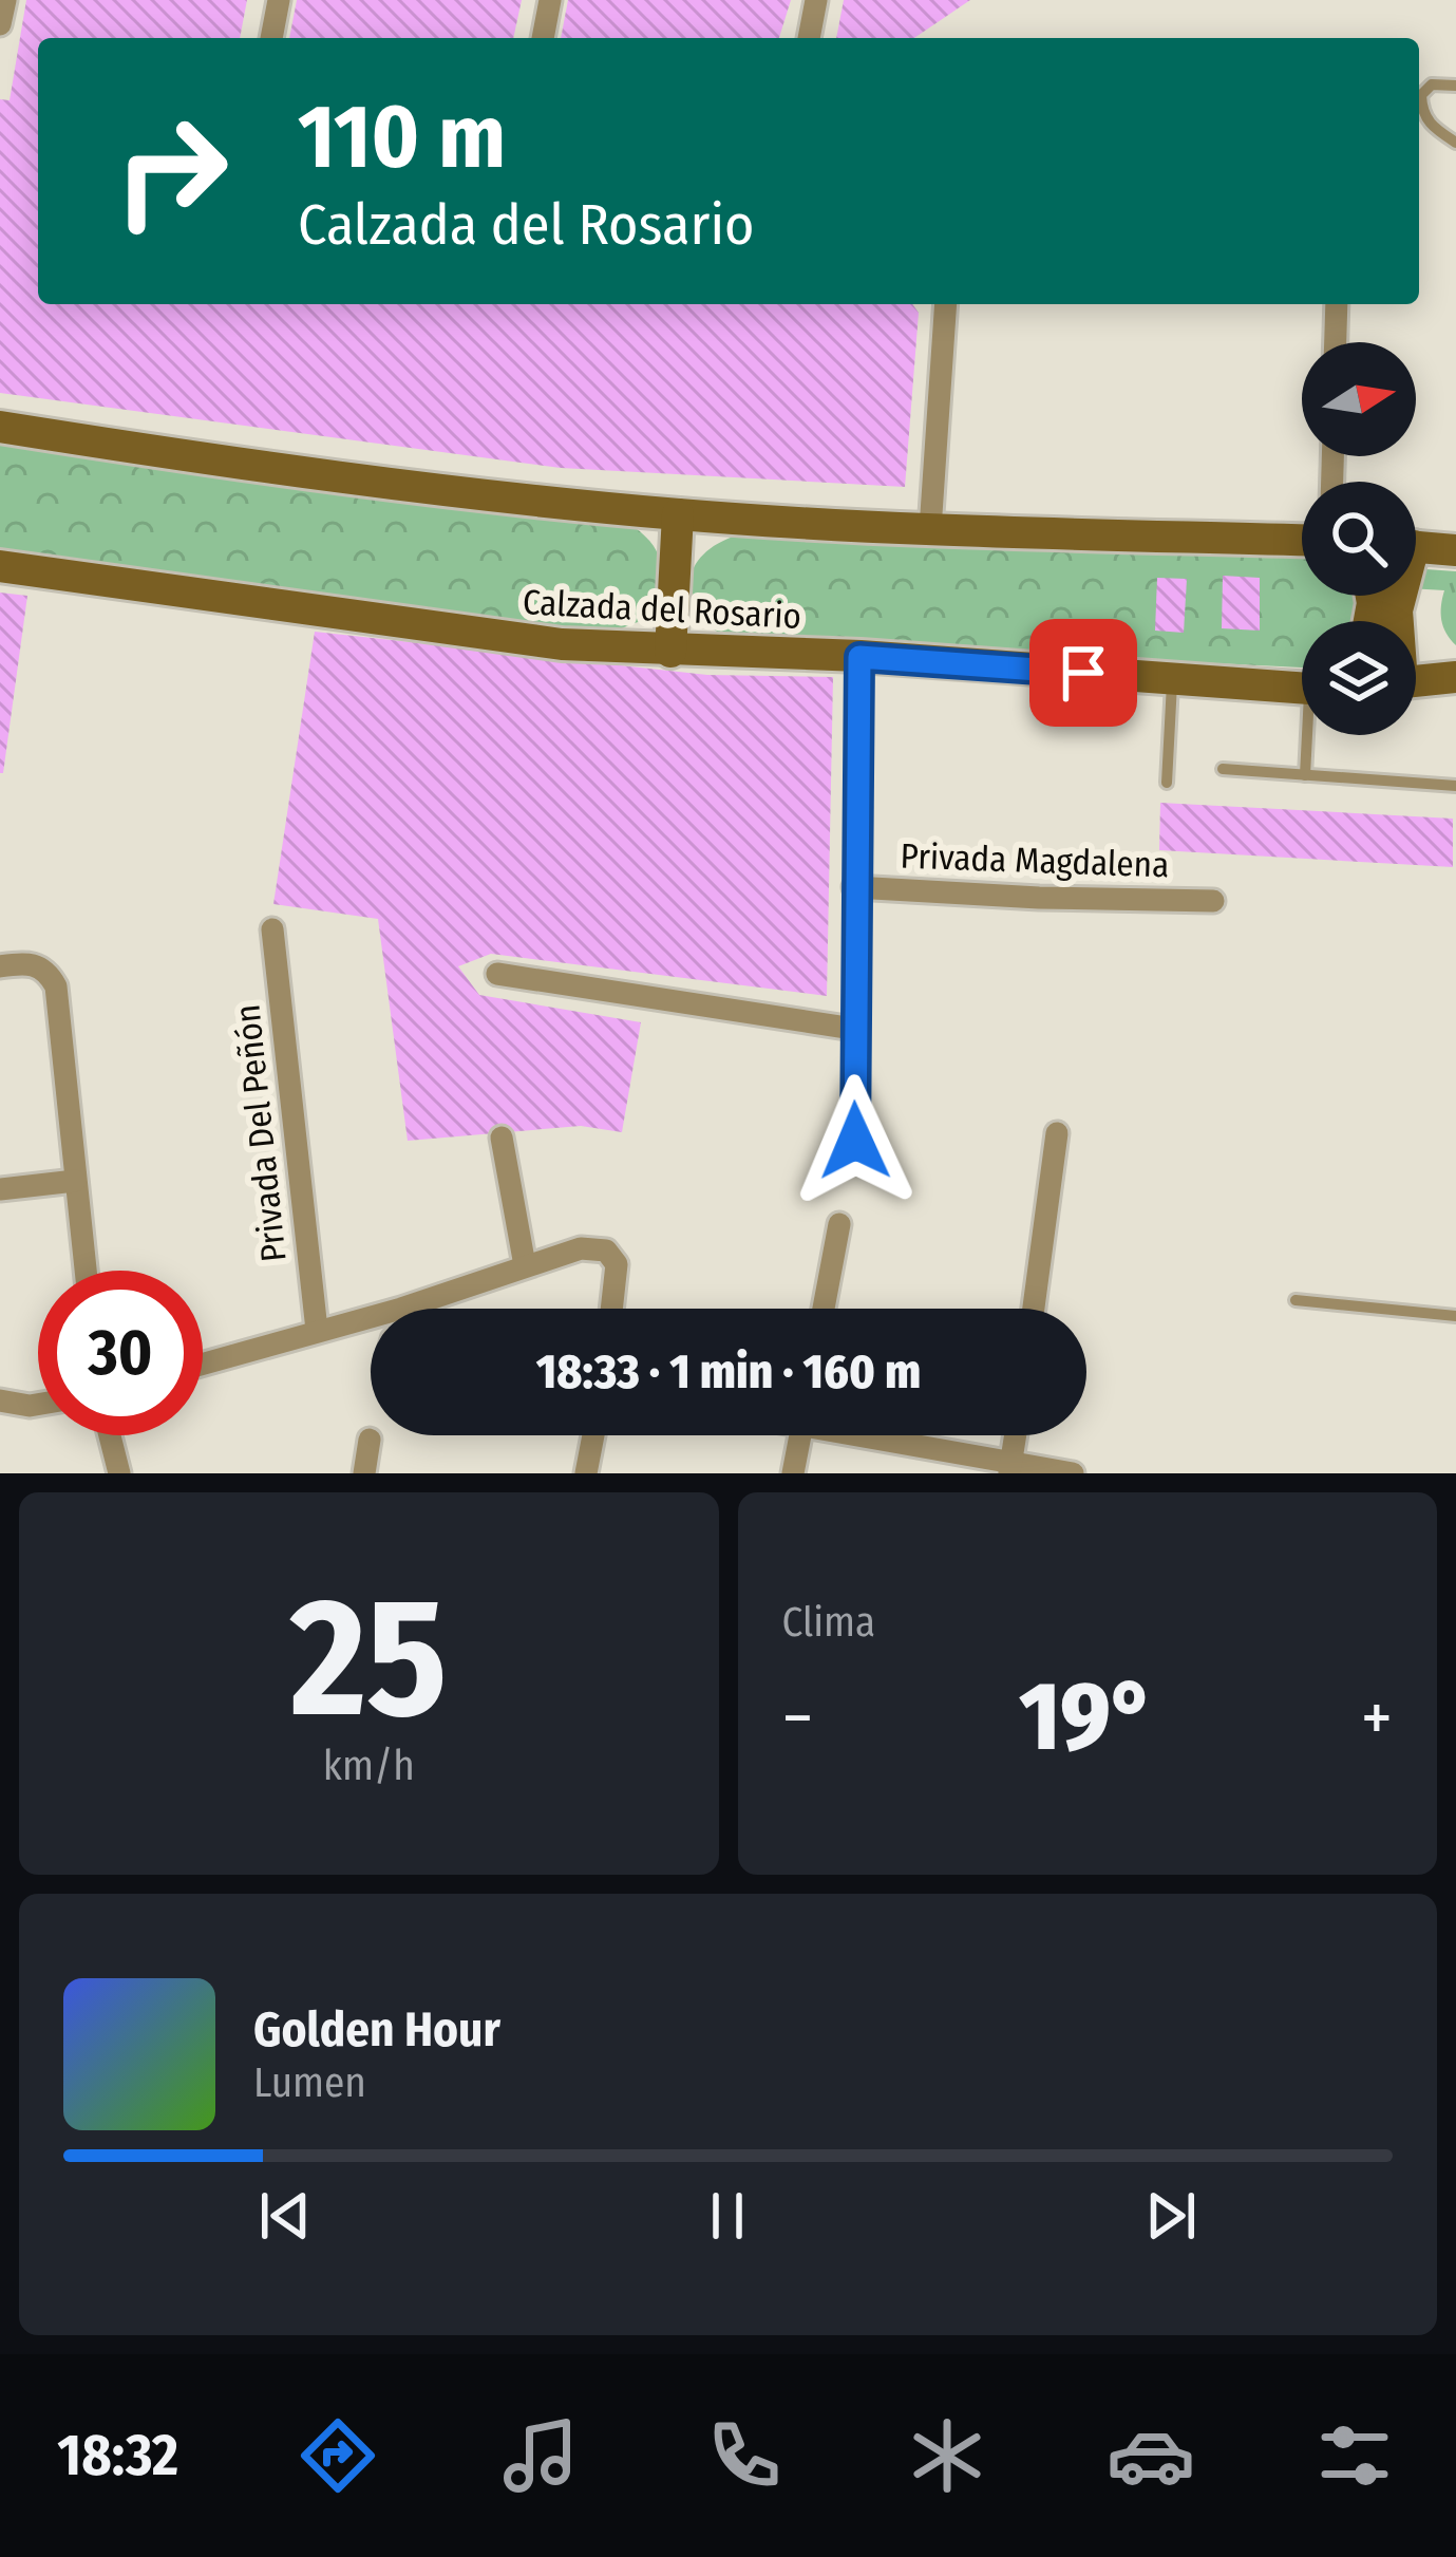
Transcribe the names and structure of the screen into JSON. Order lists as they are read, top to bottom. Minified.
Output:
{"streets":{"street":["Calzada del Rosario","Privada Magdalena","Privada Del Peñón"]},"north":"right","page":{"turn":["110 m","Calzada del Rosario"],"limit":"30","trip":"18:33 · 1 min · 160 m","tile":[["25","km/h"],"Clima"],"heat":["−","19°","+"],"song":["Golden Hour","Lumen"],"tabs":"18:32"}}
